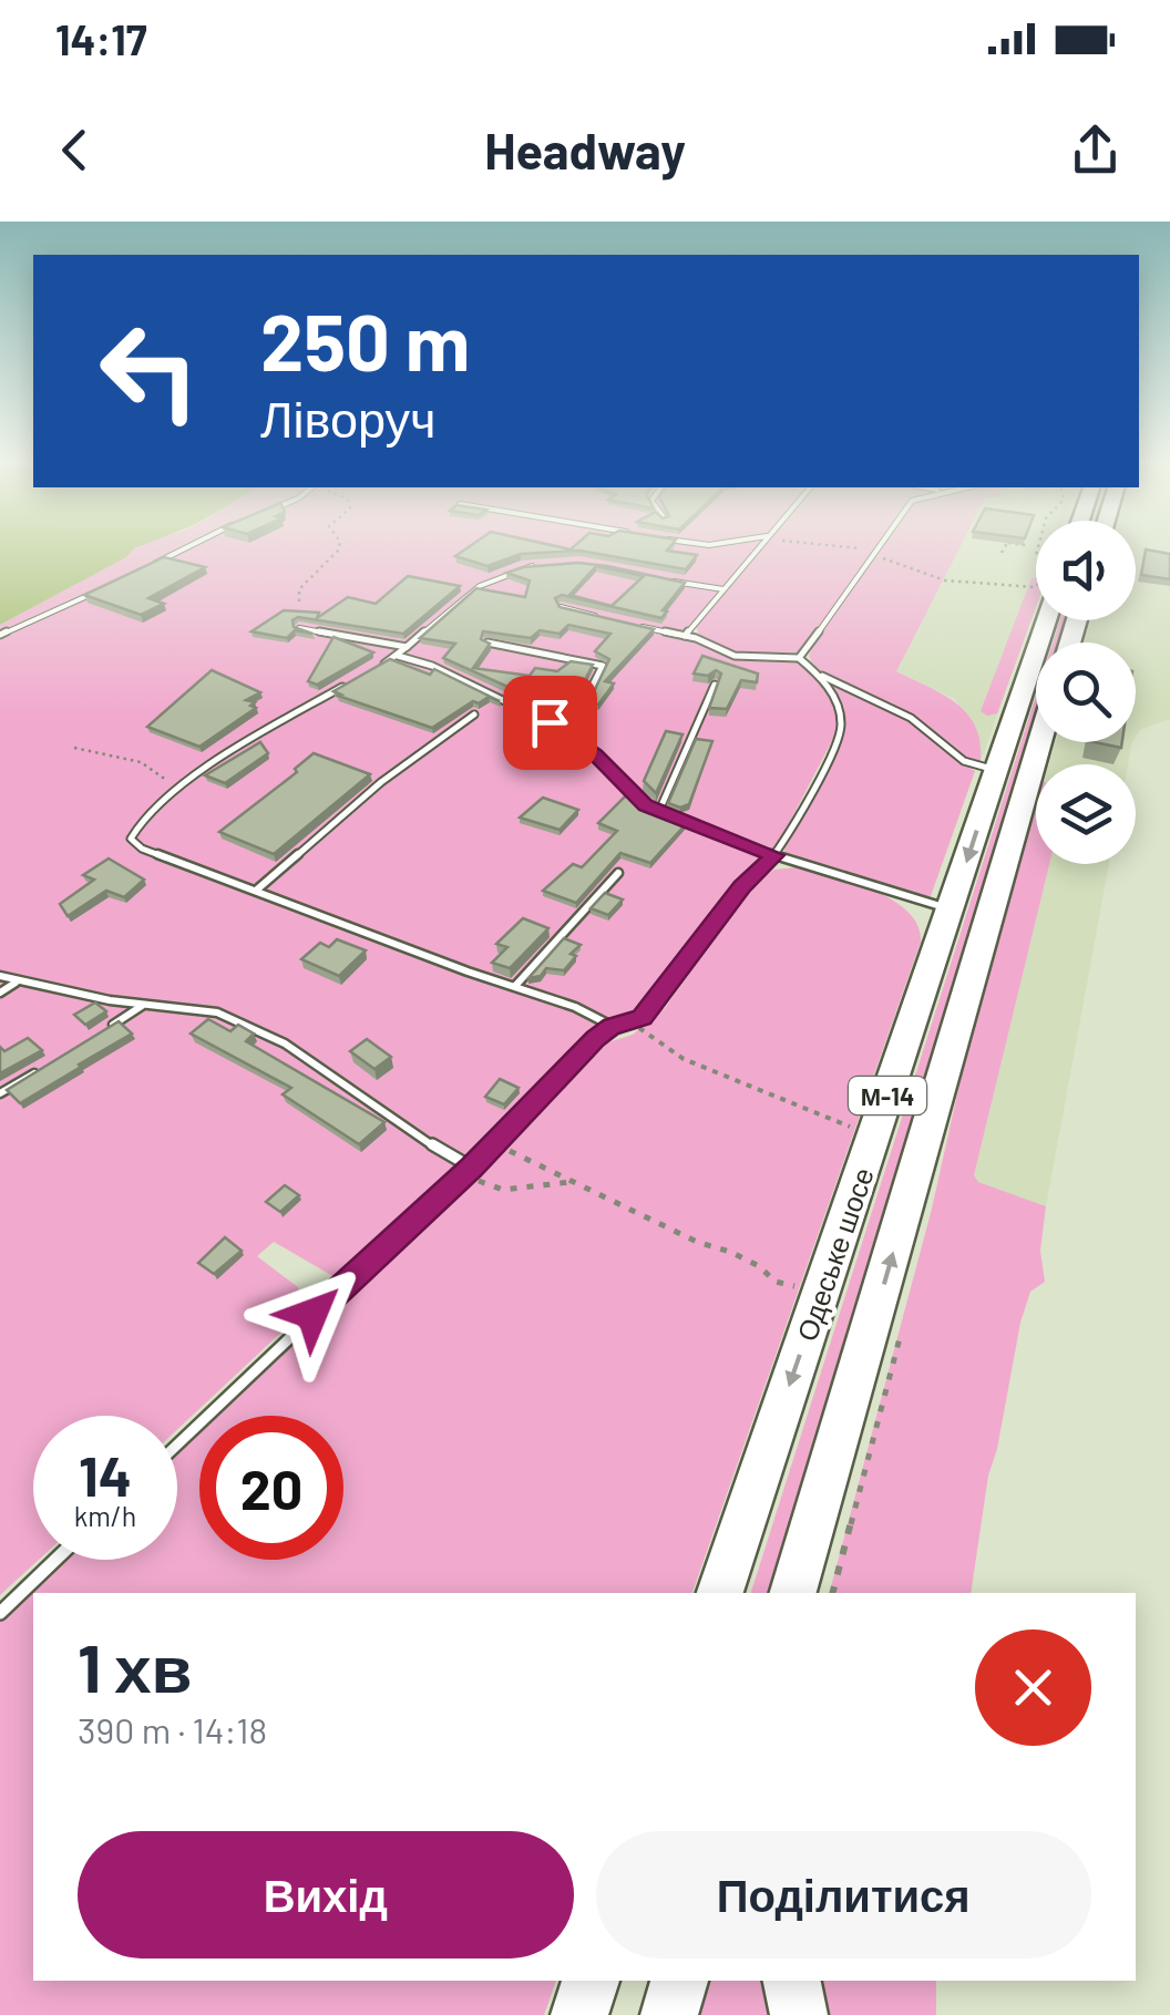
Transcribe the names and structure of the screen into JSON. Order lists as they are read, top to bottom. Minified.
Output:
{"streets":{"highway":["М-14","Одеське шосе"]},"page":{"status":"14:17","header":"Headway","turn":["250 m","Ліворуч"],"speed":"14 km/h","limit":"20","heading":["1 хв","390 m · 14:18"],"buttons":["Вихід","Поділитися"]}}
